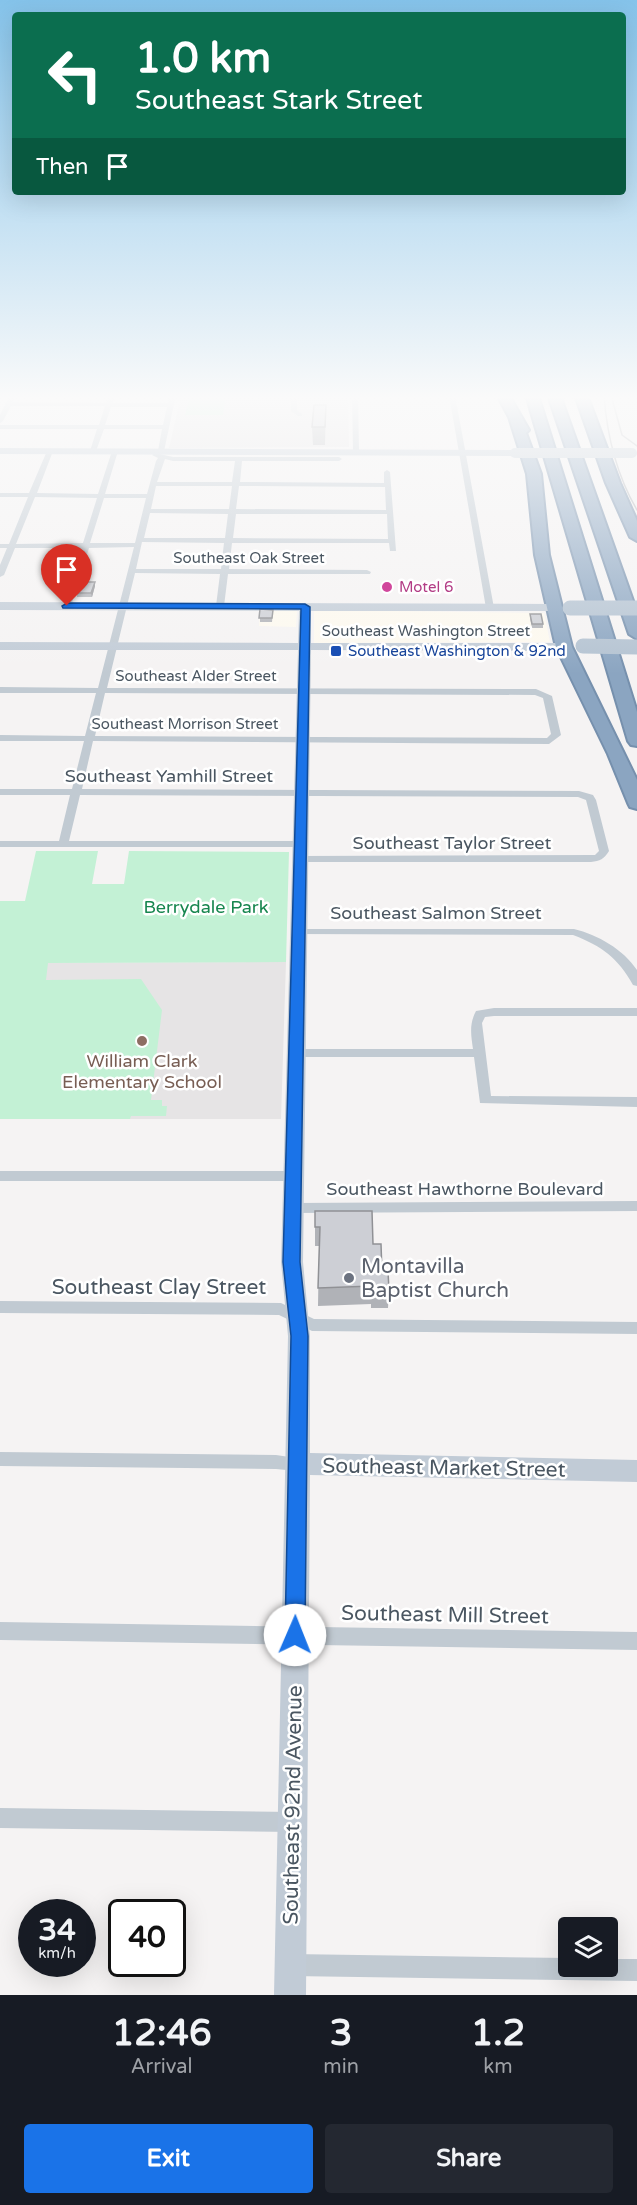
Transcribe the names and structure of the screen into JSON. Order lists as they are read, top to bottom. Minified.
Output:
{"streets":{"main road":["Southeast Washington Street"],"street":["Southeast Oak Street","Southeast Alder Street","Southeast Morrison Street","Southeast Yamhill Street","Southeast Taylor Street","Southeast Salmon Street","Southeast Hawthorne Boulevard","Southeast Clay Street","Southeast Market Street","Southeast Mill Street","Southeast 92nd Avenue"]},"crossings":[["Southeast Washington Street","Southeast 92nd Avenue"],["Southeast Alder Street","Southeast Morrison Street"],["Southeast Alder Street","Southeast 92nd Avenue"],["Southeast Morrison Street","Southeast 92nd Avenue"],["Southeast Yamhill Street","Southeast Taylor Street"],["Southeast Yamhill Street","Southeast 92nd Avenue"],["Southeast Taylor Street","Southeast 92nd Avenue"],["Southeast Salmon Street","Southeast 92nd Avenue"],["Southeast Hawthorne Boulevard","Southeast 92nd Avenue"],["Southeast Clay Street","Southeast 92nd Avenue"],["Southeast Market Street","Southeast 92nd Avenue"],["Southeast Mill Street","Southeast 92nd Avenue"]],"parks":["Berrydale Park"],"places":{"other":["Motel 6","William Clark Elementary School","Montavilla Baptist Church"],"transit":["Southeast Washington & 92nd"]},"page":{"turn":["1.0 km","Southeast Stark Street"],"then":"Then","speed":"34 km/h","limit":"40","eta":["12:46","Arrival","3","min","1.2","km"],"buttons":["Exit","Share"]}}
